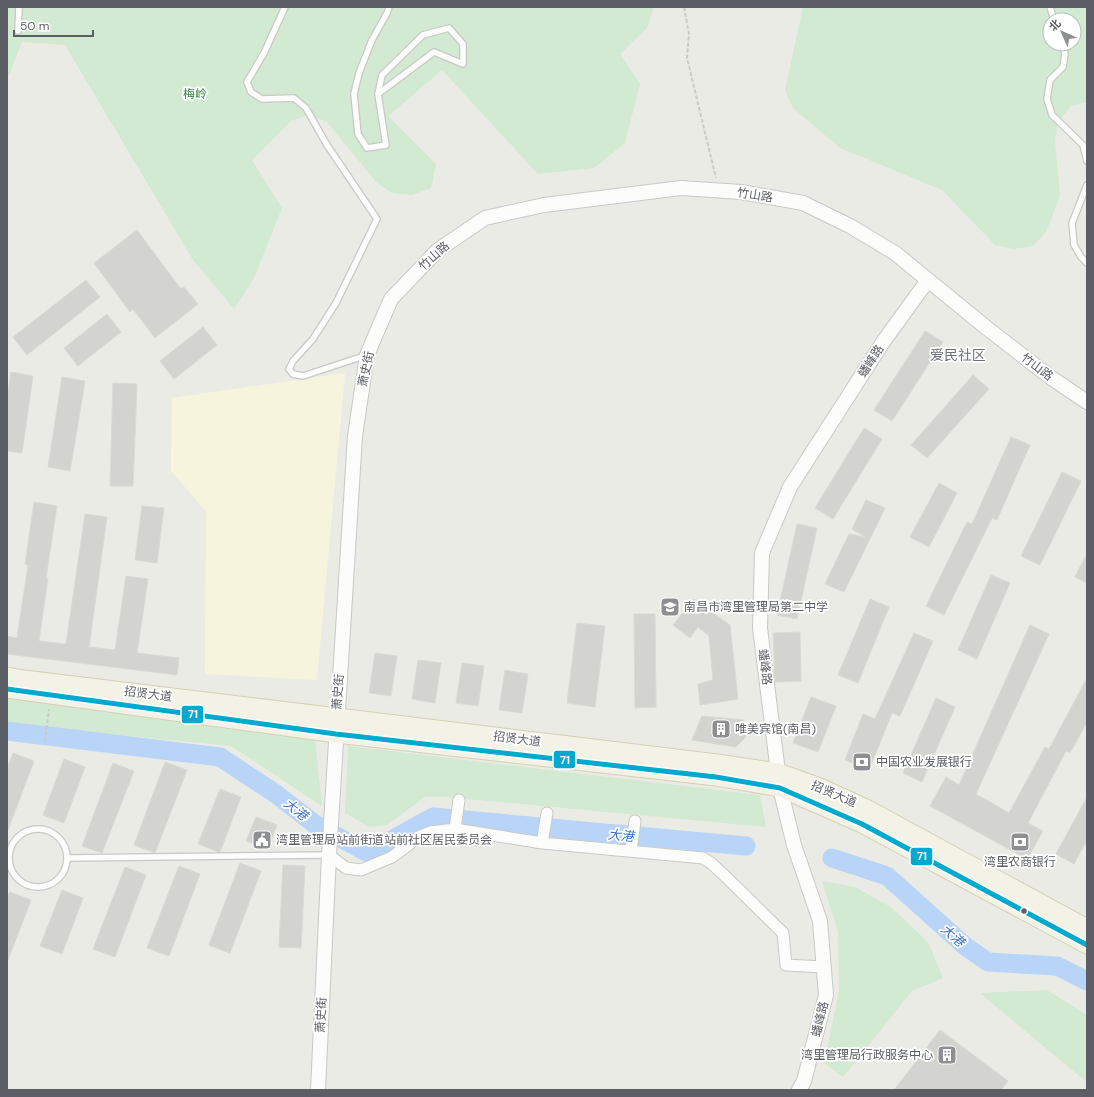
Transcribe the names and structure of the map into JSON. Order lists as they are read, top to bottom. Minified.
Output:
{"streets":{"main road":["招贤大道"],"street":["竹山路","蟠峰路","萧史街"]},"crossings":[["竹山路","蟠峰路"],["竹山路","萧史街"],["蟠峰路","招贤大道"],["萧史街","招贤大道"]],"districts":["爱民社区"],"water":["大港"],"parks":["梅岭"],"places":{"school or university":["南昌市湾里管理局第二中学"],"building":["唯美宾馆(南昌)","湾里管理局行政服务中心"],"bank":["中国农业发展银行","湾里农商银行"],"public building":["湾里管理局站前街道站前社区居民委员会"]},"lines":["transit line 71"],"scale_bar":"50 m","north":"top left"}
